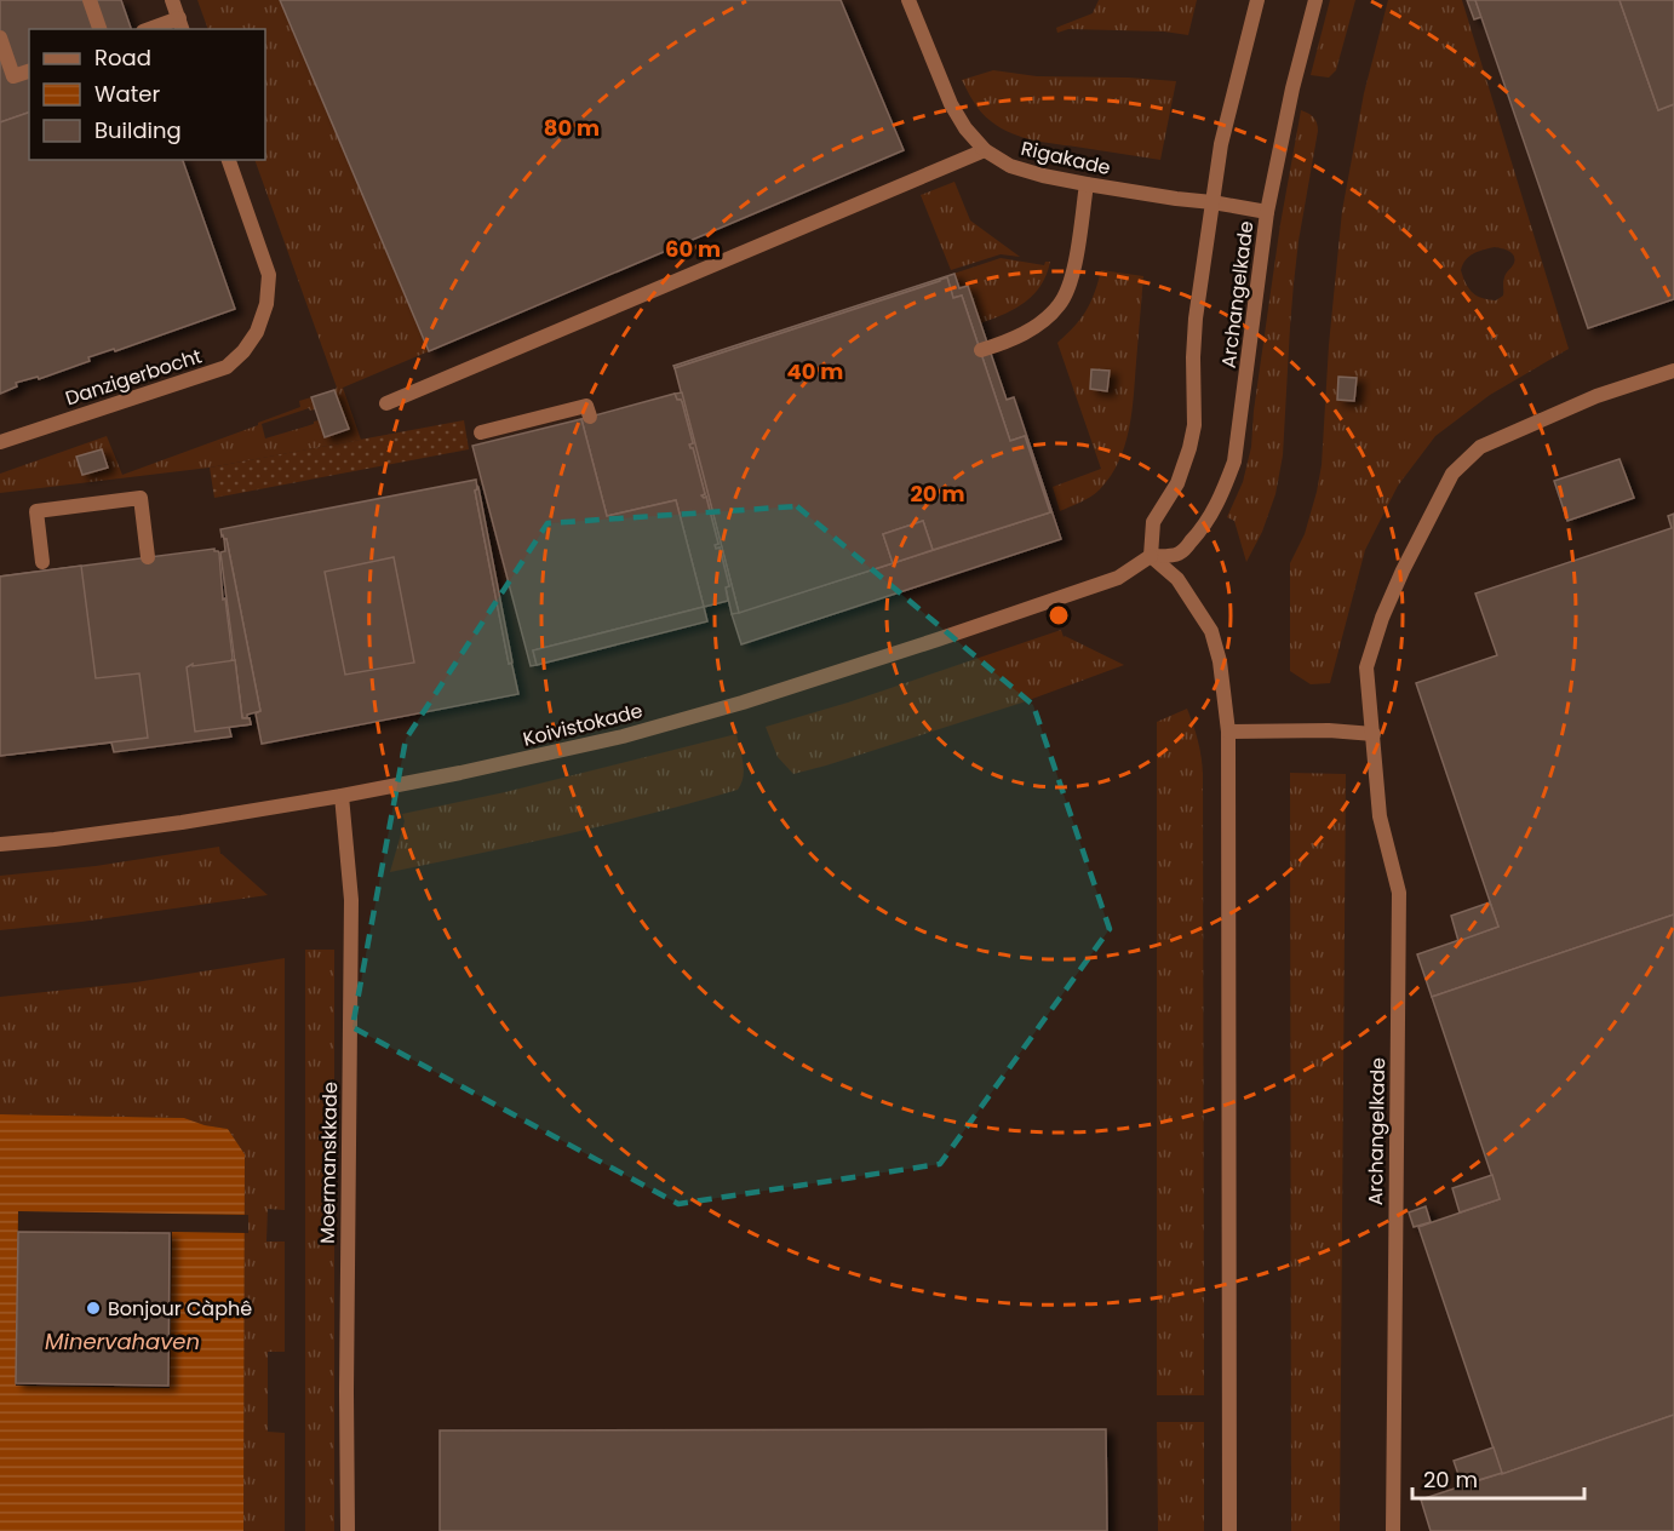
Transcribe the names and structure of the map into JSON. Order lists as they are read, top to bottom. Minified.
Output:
{"streets":{"street":["Rigakade","Archangelkade","Danzigerbocht","Koivistokade","Moermanskkade"]},"crossings":[["Rigakade","Archangelkade"],["Archangelkade","Koivistokade"],["Koivistokade","Moermanskkade"]],"water":["Minervahaven"],"places":["Bonjour Càphê"],"legend":["Road","Water","Building"],"scale_bar":"20 m","rings":["80 m","60 m","40 m","20 m"]}
